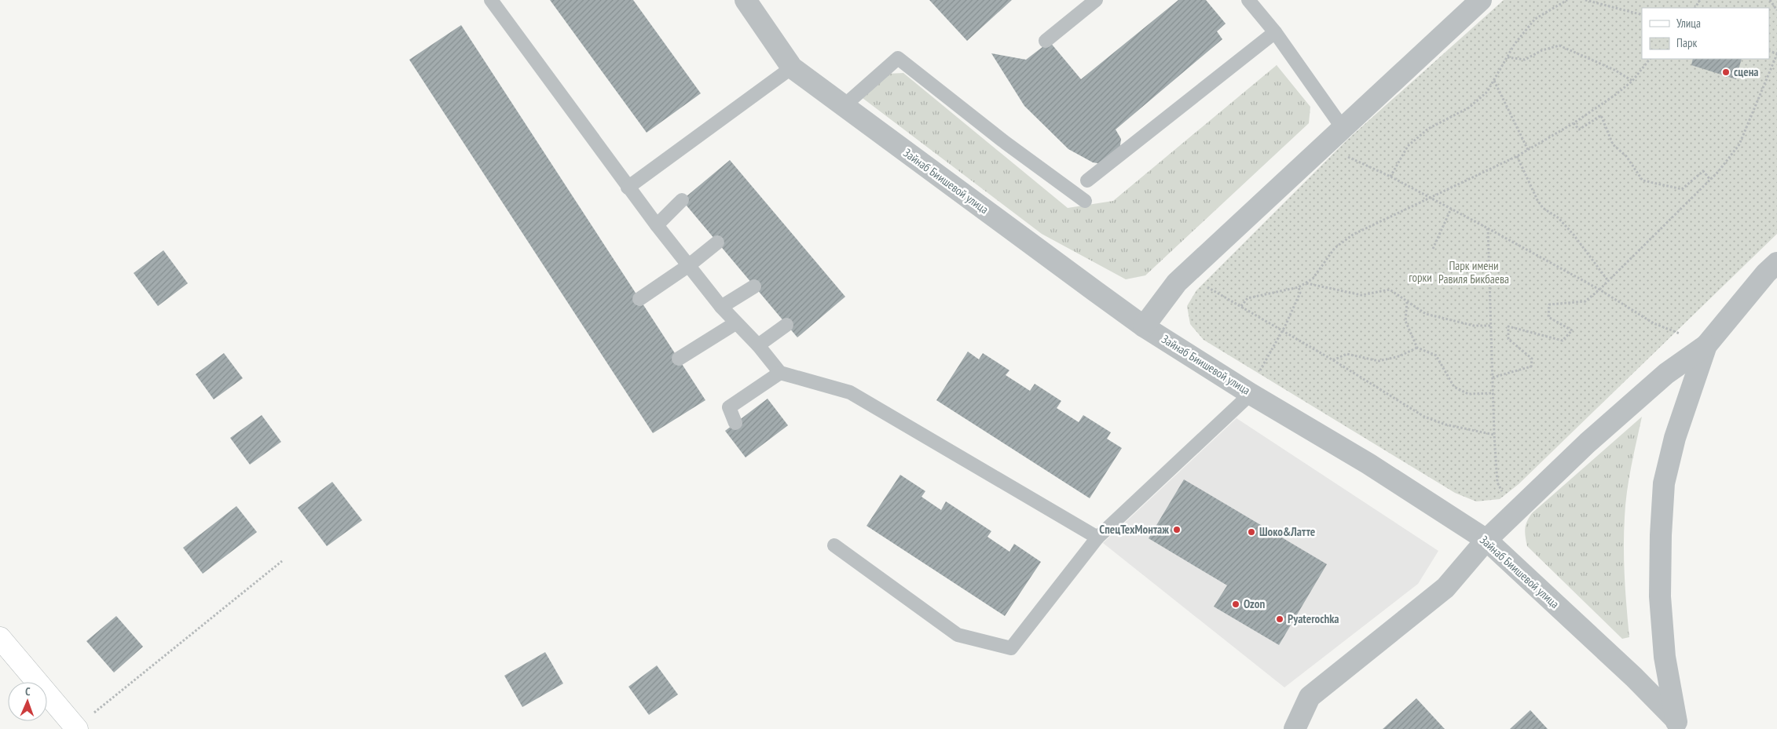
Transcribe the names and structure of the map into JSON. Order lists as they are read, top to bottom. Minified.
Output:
{"streets":{"street":["Зайнаб Биишевой улица"]},"parks":["Парк имени Равиля Бикбаева","горки"],"places":["сцена","СпецТехМонтаж","Шоко&Латте","Ozon","Pyaterochka"],"legend":["Улица","Парк"],"north":"top"}
